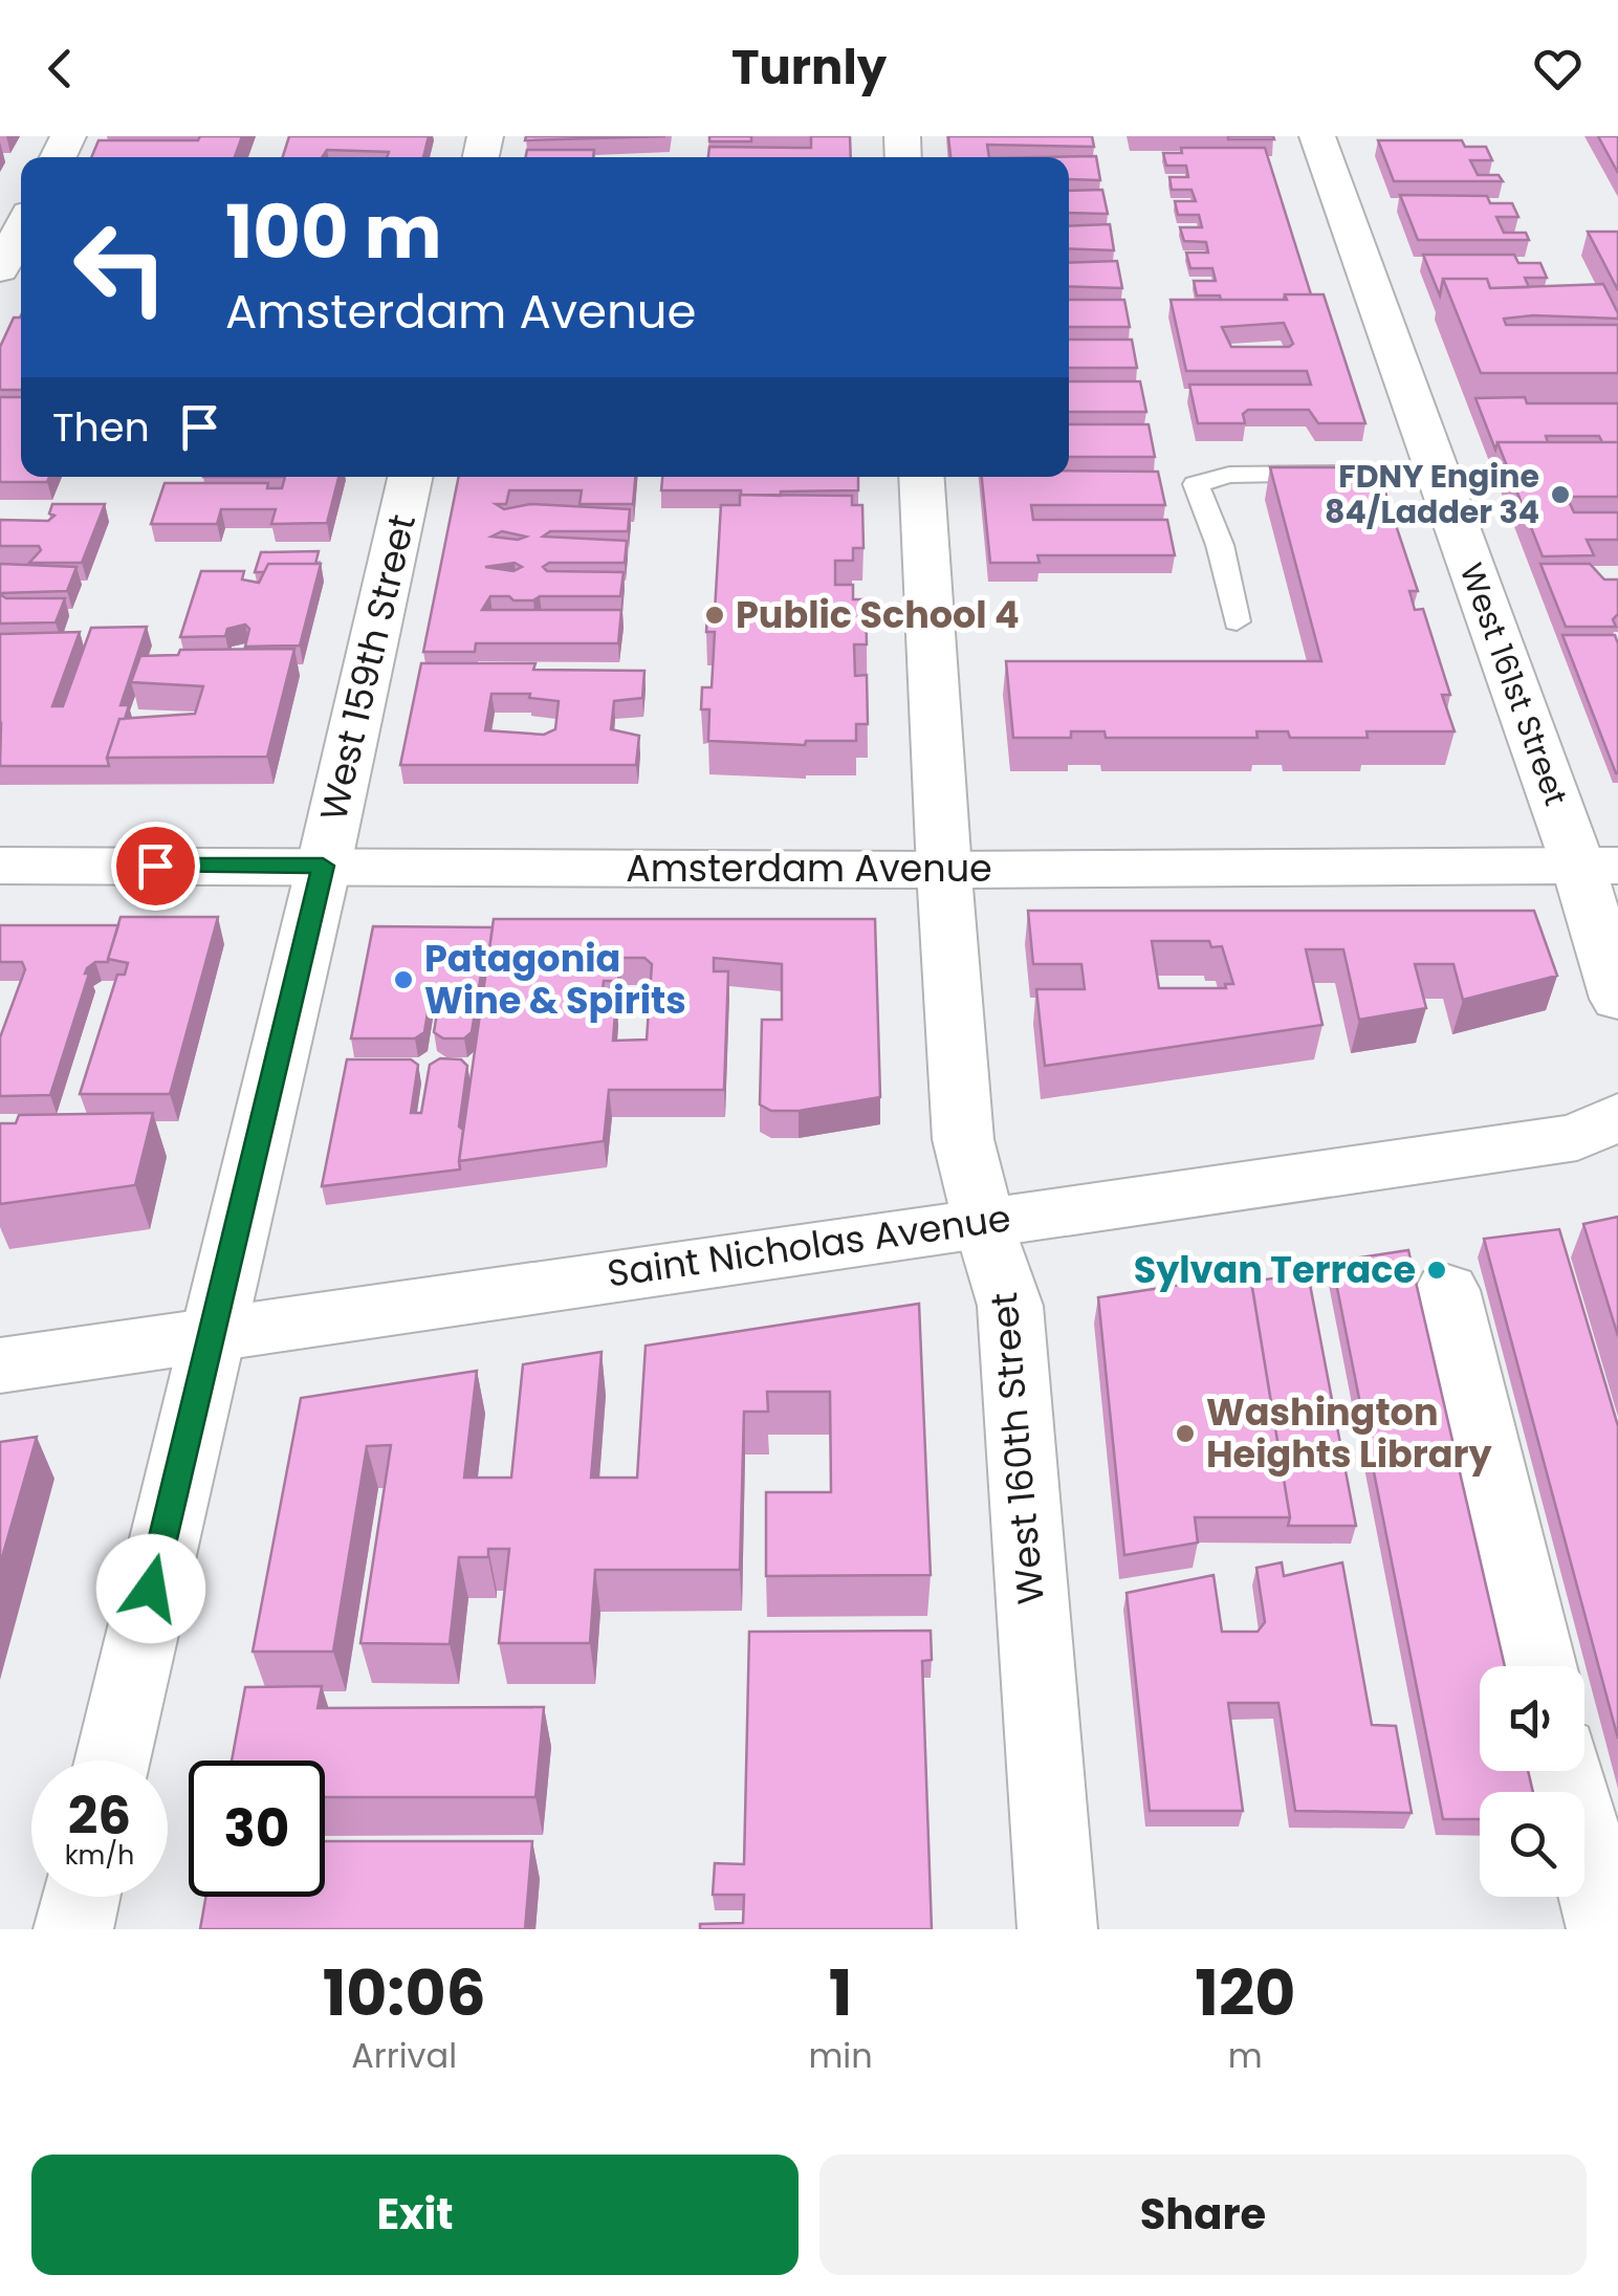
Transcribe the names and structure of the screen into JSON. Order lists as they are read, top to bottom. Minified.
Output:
{"streets":{"street":["West 159th Street","West 161st Street","Amsterdam Avenue","Saint Nicholas Avenue","West 160th Street"]},"crossings":[["West 159th Street","Amsterdam Avenue"],["West 159th Street","Saint Nicholas Avenue"],["West 161st Street","Amsterdam Avenue"],["Amsterdam Avenue","West 160th Street"],["Saint Nicholas Avenue","West 160th Street"]],"places":["FDNY Engine 84/Ladder 34","Public School 4","Patagonia Wine & Spirits","Sylvan Terrace","Washington Heights Library"],"page":{"header":"Turnly","turn":["100 m","Amsterdam Avenue"],"then":"Then","speed":"26 km/h","limit":"30","eta":["10:06","Arrival","1","min","120","m"],"buttons":["Exit","Share"]}}
